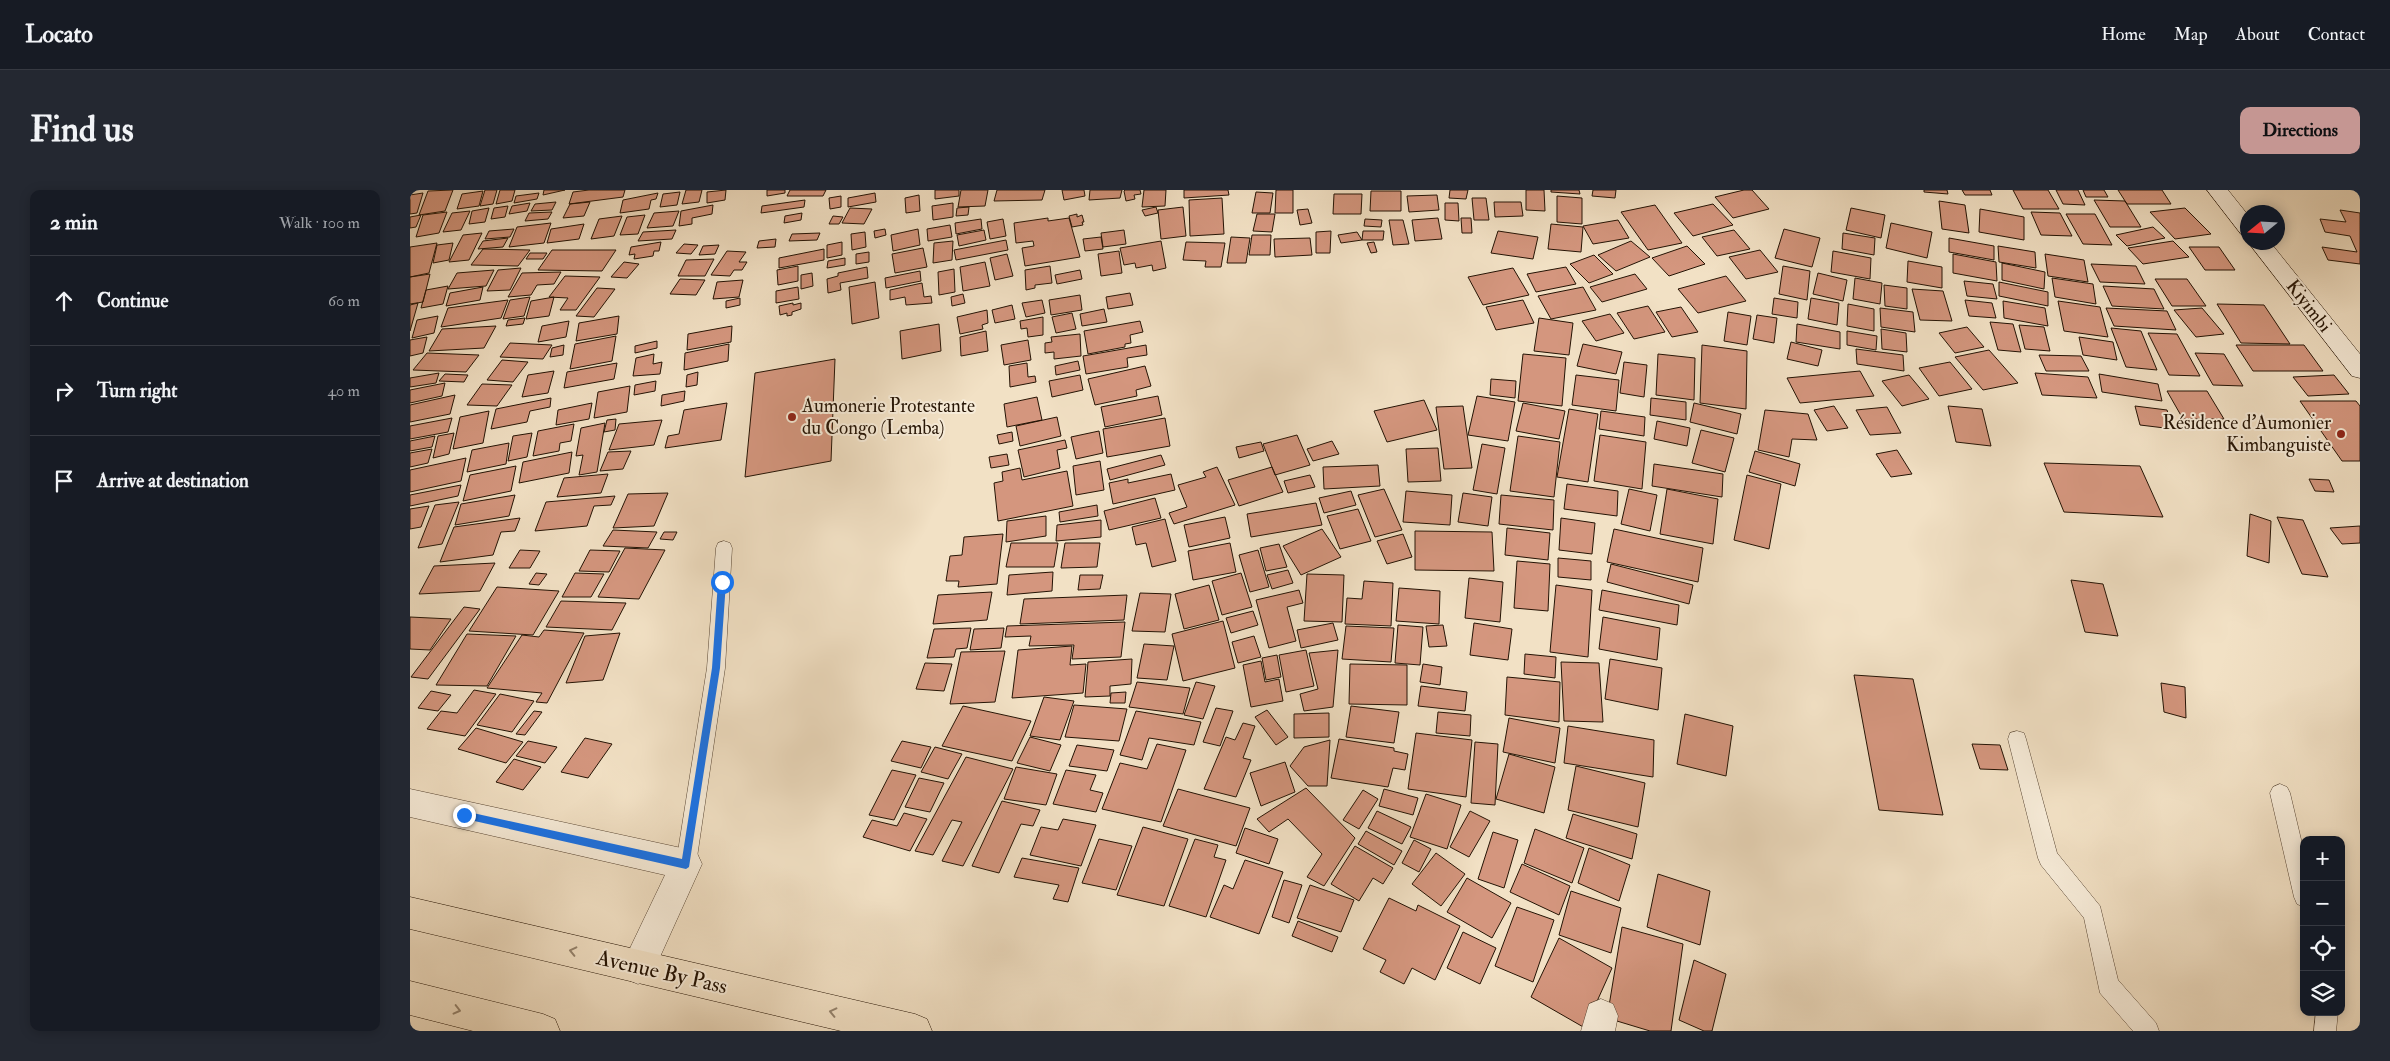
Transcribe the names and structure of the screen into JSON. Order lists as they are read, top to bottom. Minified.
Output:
{"streets":{"highway":["Avenue By Pass"],"street":["Kiyimbi"]},"one_way":["Avenue By Pass"],"places":["Aumonerie Protestante du Congo (Lemba)","Résidence d'Aumonier Kimbanguiste"],"north":"left","page":{"header":"Locato","nav":["Home","Map","About","Contact"],"buttons":"Directions","title":"Find us","heading":["2 min","Walk · 100 m"],"list":[["Continue","60 m"],["Turn right","40 m"],"Arrive at destination"],"map_buttons":["+","−"]}}
